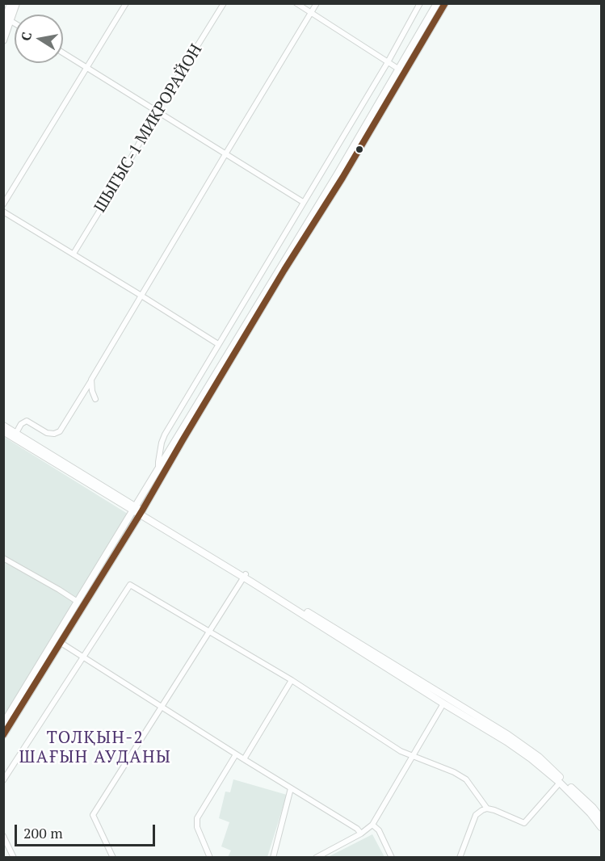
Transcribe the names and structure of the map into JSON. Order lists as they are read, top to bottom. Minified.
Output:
{"streets":{"street":["ШЫГЫС-1 МИКРОРАЙОН"]},"districts":["ТОЛҚЫН-2 ШАҒЫН АУДАНЫ"],"scale_bar":"200 m","north":"left"}
